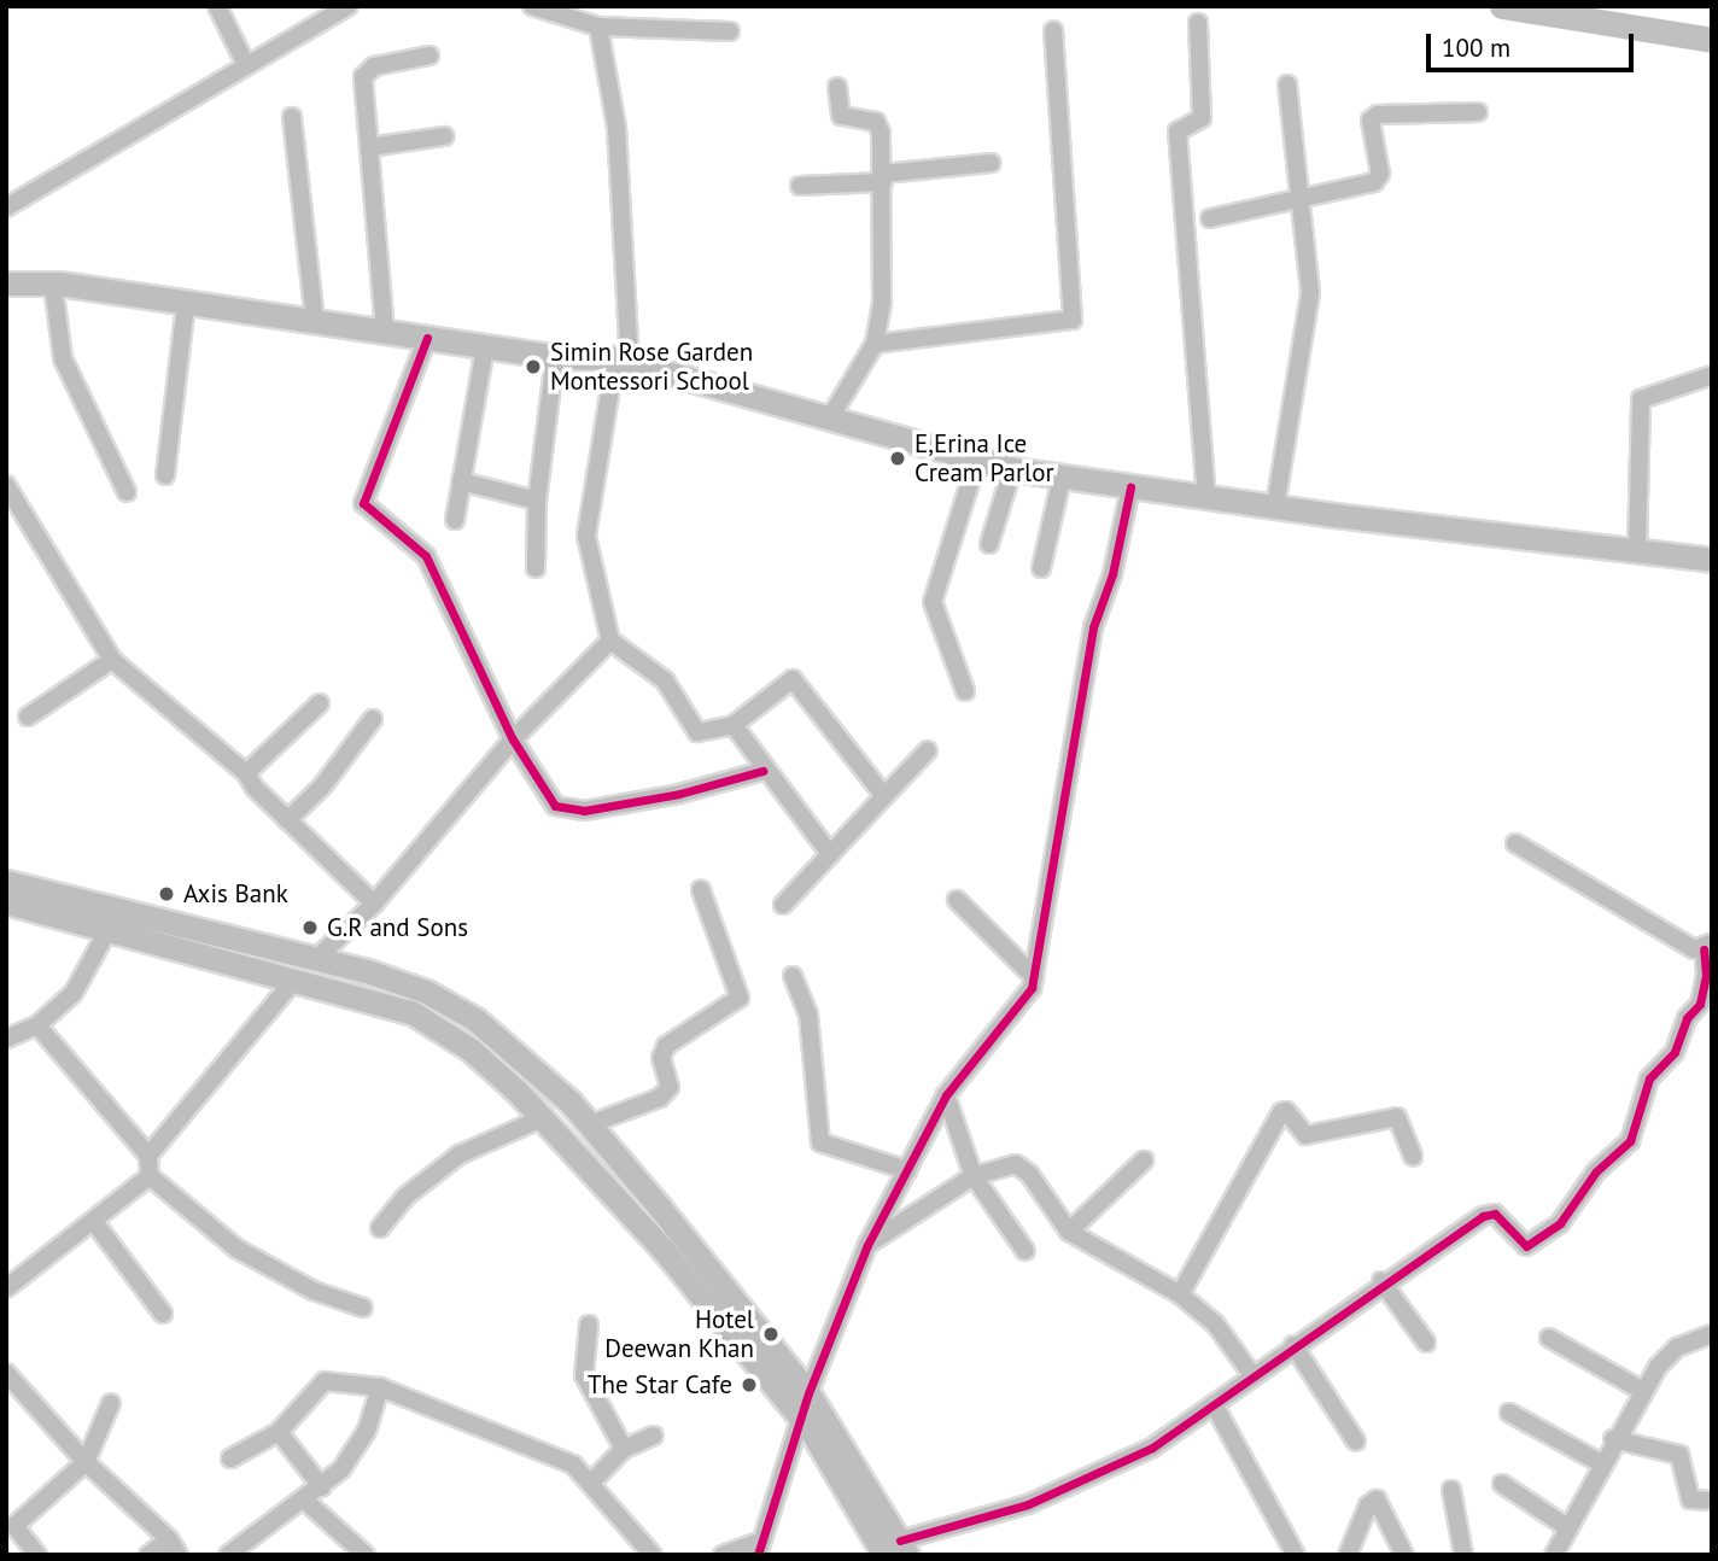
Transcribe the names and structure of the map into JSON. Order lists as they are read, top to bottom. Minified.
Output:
{"places":["Simin Rose Garden Montessori School","E,Erina Ice Cream Parlor","Axis Bank","G.R and Sons","Hotel Deewan Khan","The Star Cafe"],"scale_bar":"100 m"}
